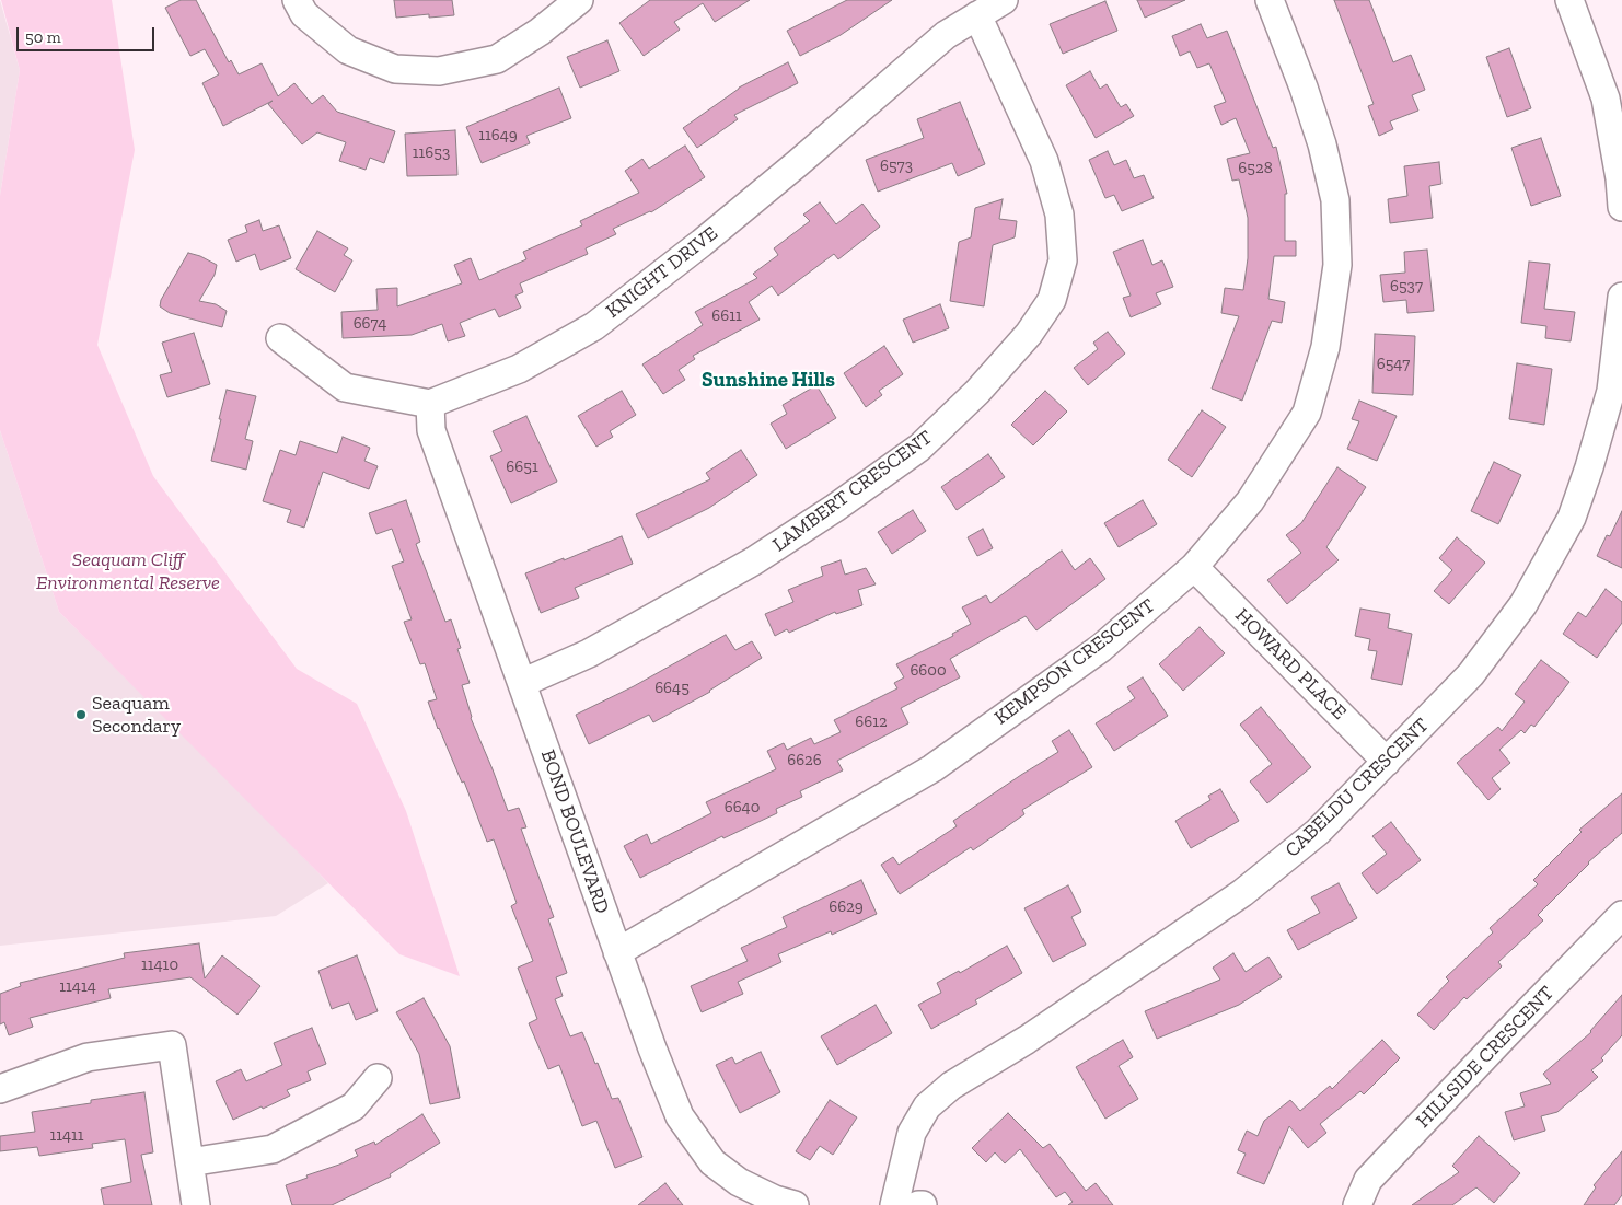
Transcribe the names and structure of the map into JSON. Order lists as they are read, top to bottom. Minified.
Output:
{"streets":{"street":["KNIGHT DRIVE","LAMBERT CRESCENT","KEMPSON CRESCENT","HOWARD PLACE","CABELDU CRESCENT","BOND BOULEVARD","HILLSIDE CRESCENT"]},"crossings":[["KNIGHT DRIVE","LAMBERT CRESCENT"],["KNIGHT DRIVE","BOND BOULEVARD"],["LAMBERT CRESCENT","BOND BOULEVARD"],["KEMPSON CRESCENT","HOWARD PLACE"],["KEMPSON CRESCENT","BOND BOULEVARD"],["HOWARD PLACE","CABELDU CRESCENT"]],"districts":["Sunshine Hills"],"parks":["Seaquam Cliff Environmental Reserve"],"places":["Seaquam Secondary"],"house_numbers":["11649","11653","6573","6528","6537","6611","6674","6547","6651","6600","6645","6612","6626","6640","6629","11410","11414","11411"],"scale_bar":"50 m"}
